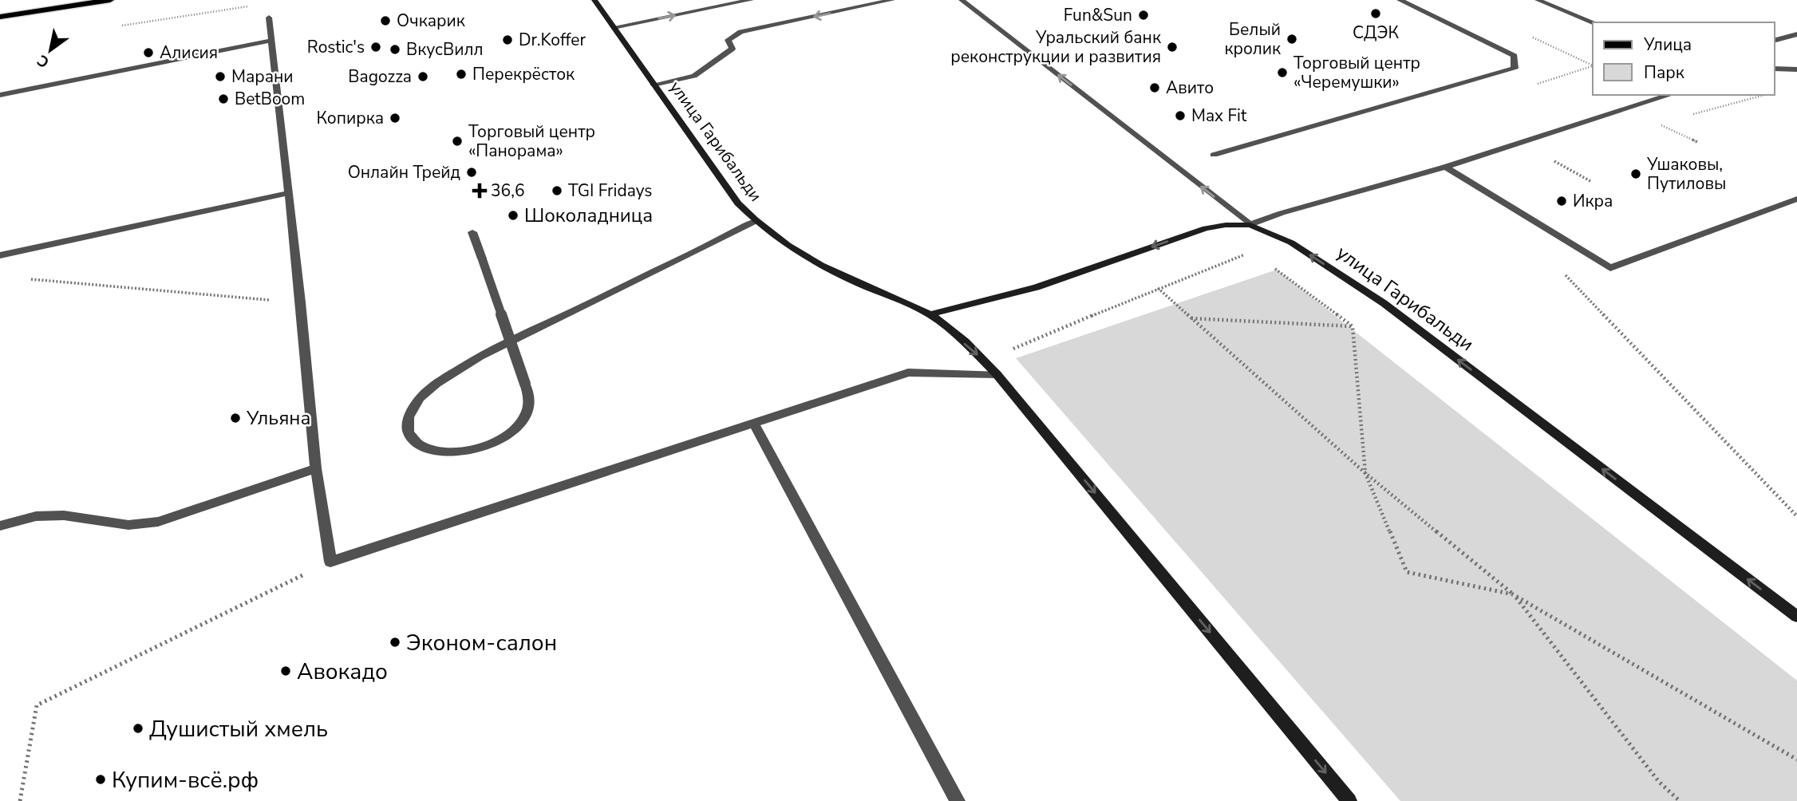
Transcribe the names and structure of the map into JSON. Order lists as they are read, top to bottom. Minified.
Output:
{"streets":{"street":["улица Гарибальди"]},"places":{"other":["СДЭК","Fun&Sun","Очкарик","Белый кролик","Dr.Koffer","Rostic's","Уральский банк реконструкции и развития","ВкусВилл","Алисия","Торговый центр «Черемушки»","Перекрёсток","Марани","Bagozza","Авито","BetBoom","Max Fit","Копирка","Торговый центр «Панорама»","Онлайн Трейд","Ушаковы, Путиловы","TGI Fridays","Икра","Шоколадница","Ульяна","Эконом-салон","Авокадо","Душистый хмель","Купим-всё.рф"],"health":["36,6"]},"legend":["Улица","Парк"],"north":"bottom left"}
